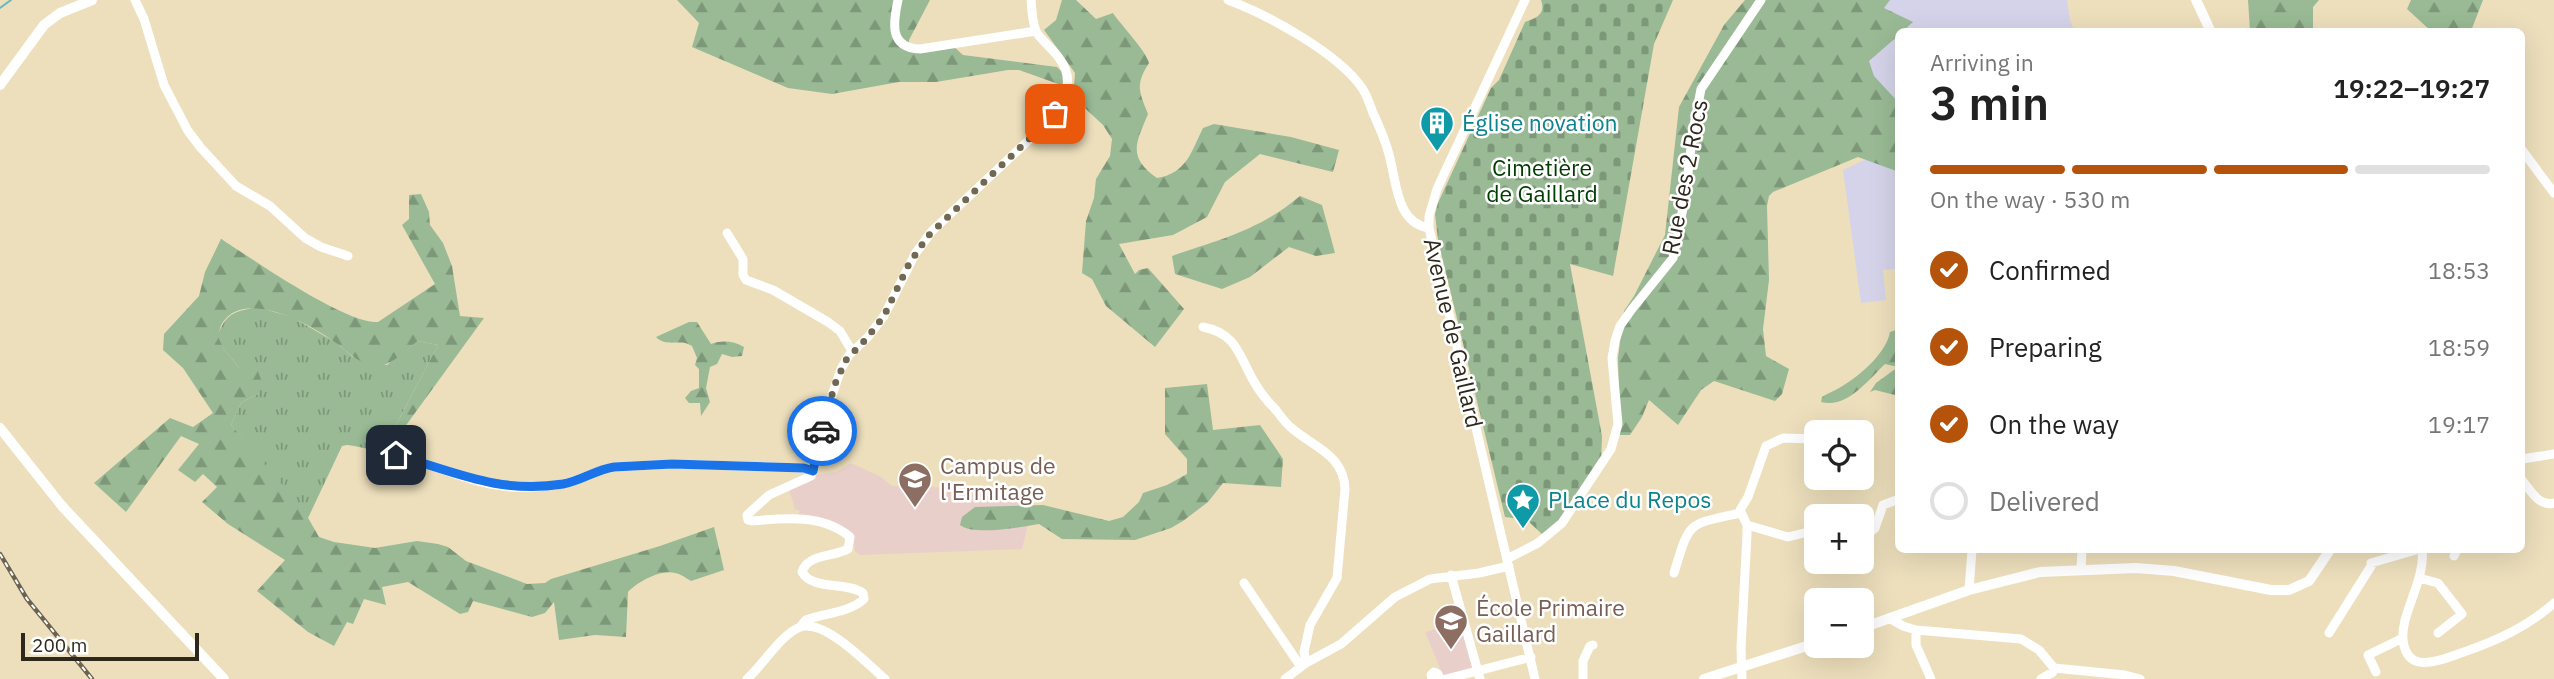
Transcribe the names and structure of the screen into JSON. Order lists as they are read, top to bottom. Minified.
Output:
{"streets":{"street":["Rue des 2 Rocs","Avenue de Gaillard"]},"crossings":[["Rue des 2 Rocs","Avenue de Gaillard"]],"parks":["Cimetière de Gaillard"],"places":{"building":["Église novation"],"school or university":["Campus de l'Ermitage","École Primaire Gaillard"],"place":["PLace du Repos"]},"scale_bar":"200 m","page":{"heading":["3 min","Arriving in","19:22–19:27"],"bar":"On the way · 530 m","list":[["Confirmed","18:53"],["Preparing","18:59"],["On the way","19:17"],"Delivered"],"map_buttons":["+","−"],"scale":"200 m"}}
